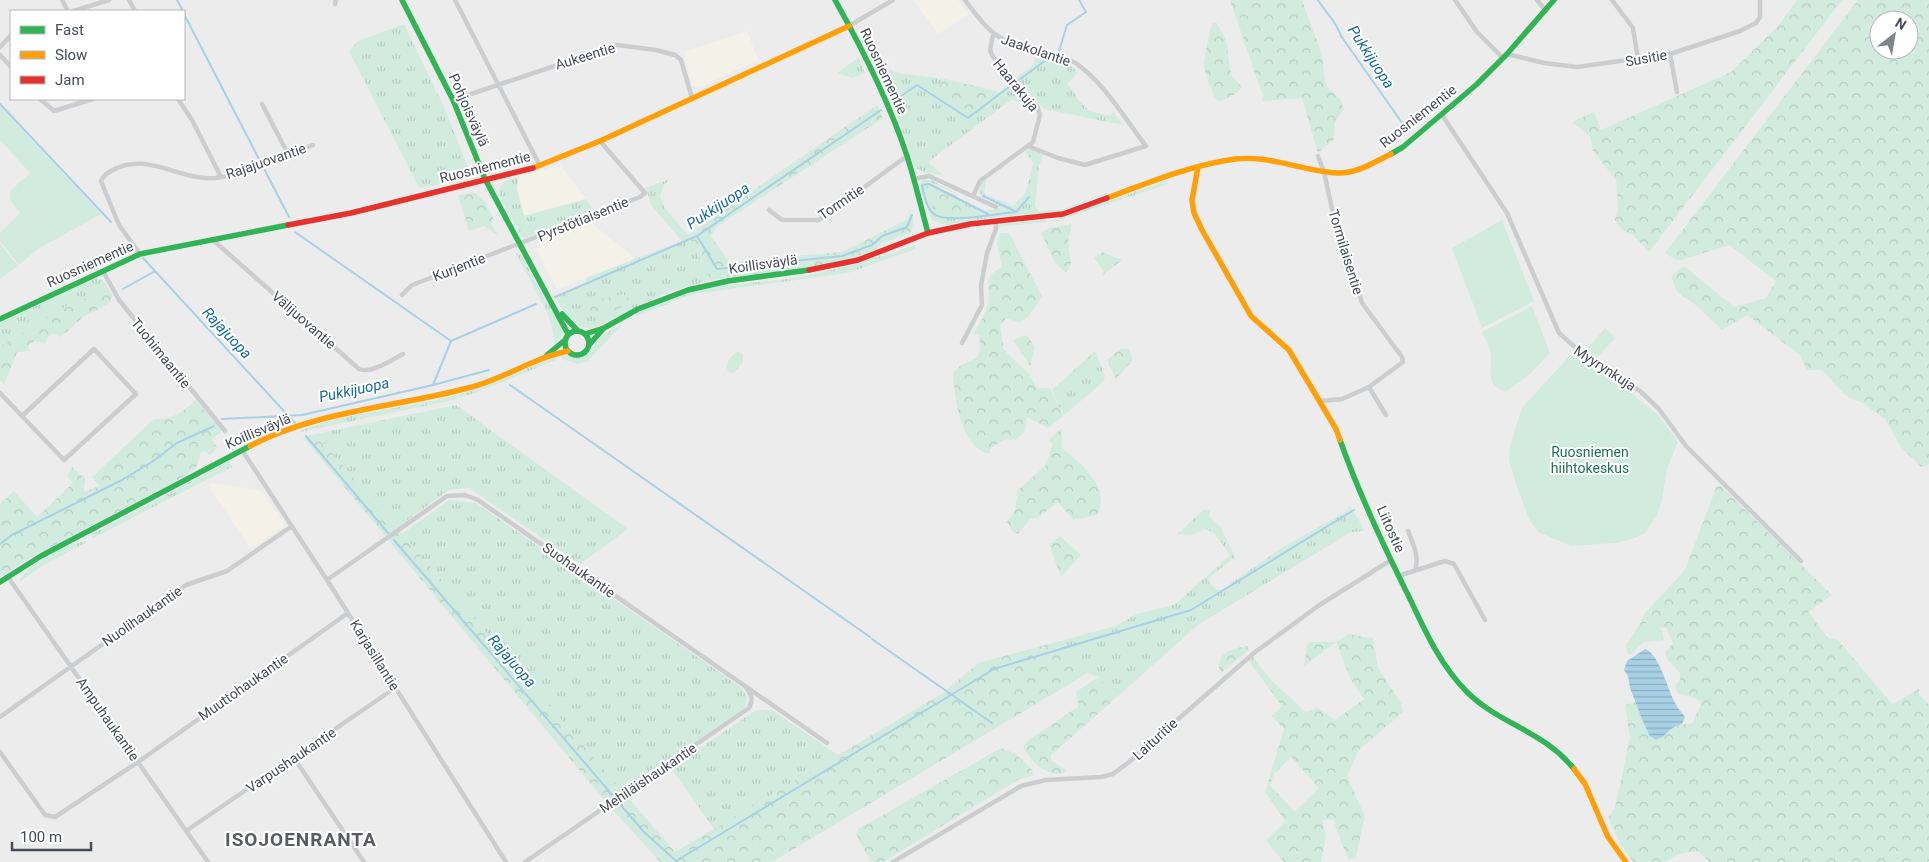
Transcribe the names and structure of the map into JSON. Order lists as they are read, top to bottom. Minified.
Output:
{"streets":{"street":["Jaakolantie","Aukeentie","Susitie","Ruosniementie","Haarakuja","Pohjoisväylä","Rajajuovantie","Tormitie","Pyrstötiaisentie","Tormilaisentie","Koillisväylä","Kurjentie","Välijuovantie","Tuohimaantie","Myyrynkuja","Liitostie","Suohaukantie","Nuolihaukantie","Karjasillantie","Muuttohaukantie","Ampuhaukantie","Laituritie","Varpushaukantie","Mehiläishaukantie"]},"crossings":[["Jaakolantie","Haarakuja"],["Aukeentie","Ruosniementie"],["Aukeentie","Pohjoisväylä"],["Susitie","Ruosniementie"],["Ruosniementie","Pohjoisväylä"],["Ruosniementie","Rajajuovantie"],["Ruosniementie","Tormitie"],["Ruosniementie","Pyrstötiaisentie"],["Ruosniementie","Tormilaisentie"],["Ruosniementie","Koillisväylä"],["Ruosniementie","Välijuovantie"],["Ruosniementie","Tuohimaantie"],["Ruosniementie","Myyrynkuja"],["Ruosniementie","Liitostie"],["Pohjoisväylä","Pyrstötiaisentie"],["Pohjoisväylä","Koillisväylä"],["Pohjoisväylä","Kurjentie"],["Pyrstötiaisentie","Kurjentie"],["Tormilaisentie","Liitostie"],["Koillisväylä","Karjasillantie"],["Koillisväylä","Ampuhaukantie"],["Liitostie","Laituritie"],["Suohaukantie","Karjasillantie"],["Suohaukantie","Mehiläishaukantie"],["Nuolihaukantie","Karjasillantie"],["Nuolihaukantie","Ampuhaukantie"],["Karjasillantie","Muuttohaukantie"],["Karjasillantie","Varpushaukantie"],["Muuttohaukantie","Ampuhaukantie"],["Ampuhaukantie","Varpushaukantie"]],"districts":["ISOJOENRANTA"],"water":["Pukkijuopa","Rajajuopa"],"parks":["Ruosniemen hiihtokeskus"],"legend":["Fast","Slow","Jam"],"scale_bar":"100 m","north":"top right"}
